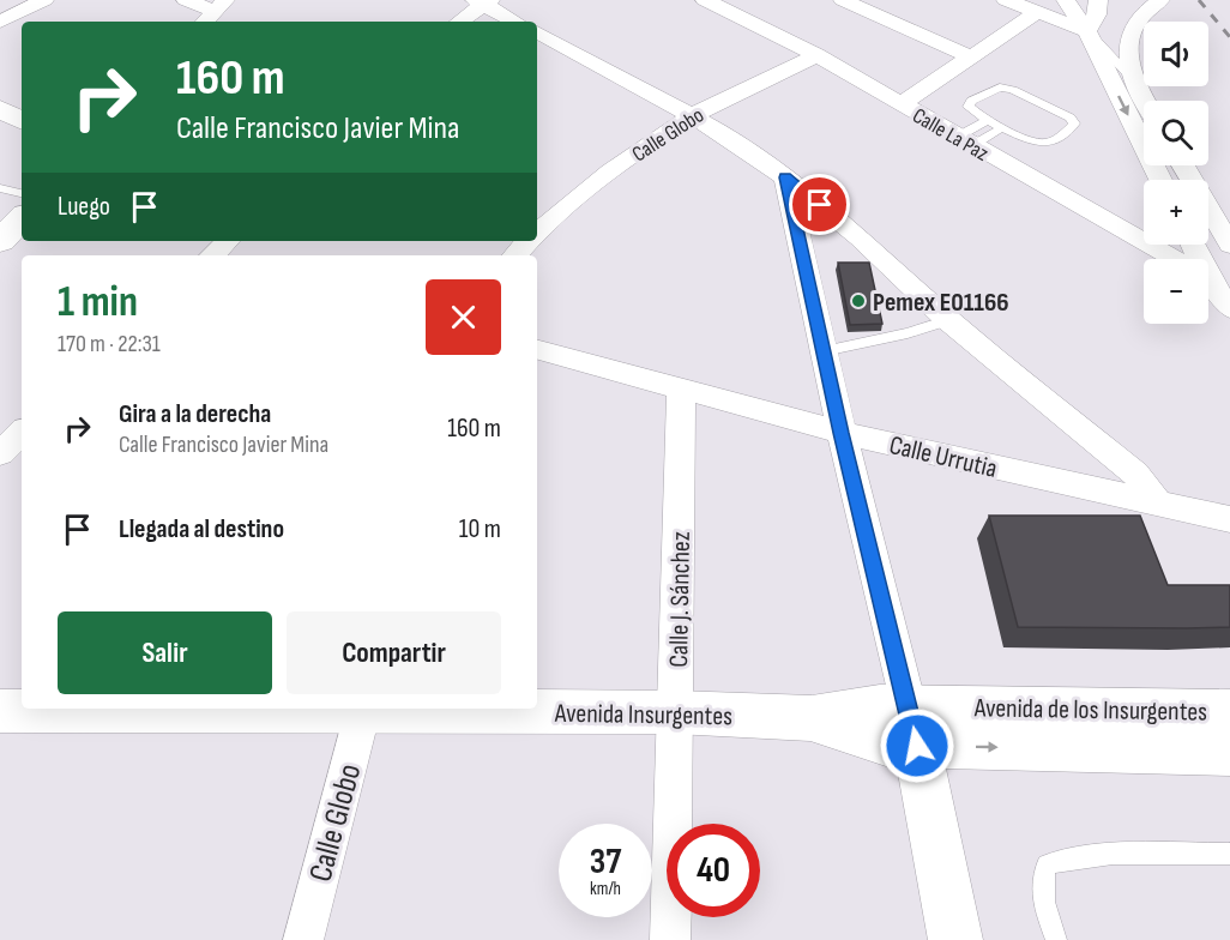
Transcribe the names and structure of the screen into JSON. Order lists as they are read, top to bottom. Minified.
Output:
{"streets":{"main road":["Avenida de los Insurgentes","Avenida Insurgentes"],"street":["Calle Globo","Calle La Paz","Calle Urrutia","Calle J. Sánchez"]},"crossings":[["Calle Globo","Calle La Paz"],["Calle Urrutia","Calle J. Sánchez"],["Calle J. Sánchez","Avenida Insurgentes"],["Avenida de los Insurgentes","Avenida Insurgentes"]],"places":["Pemex E01166"],"page":{"map_buttons":["+","−"],"turn":["160 m","Calle Francisco Javier Mina"],"then":"Luego","heading":["1 min","170 m · 22:31"],"list":[{"name":"Gira a la derecha","note":"Calle Francisco Javier Mina","value":"160 m"},{"name":"Llegada al destino","value":"10 m"}],"buttons":["Salir","Compartir"],"speed":"37 km/h","limit":"40"}}
